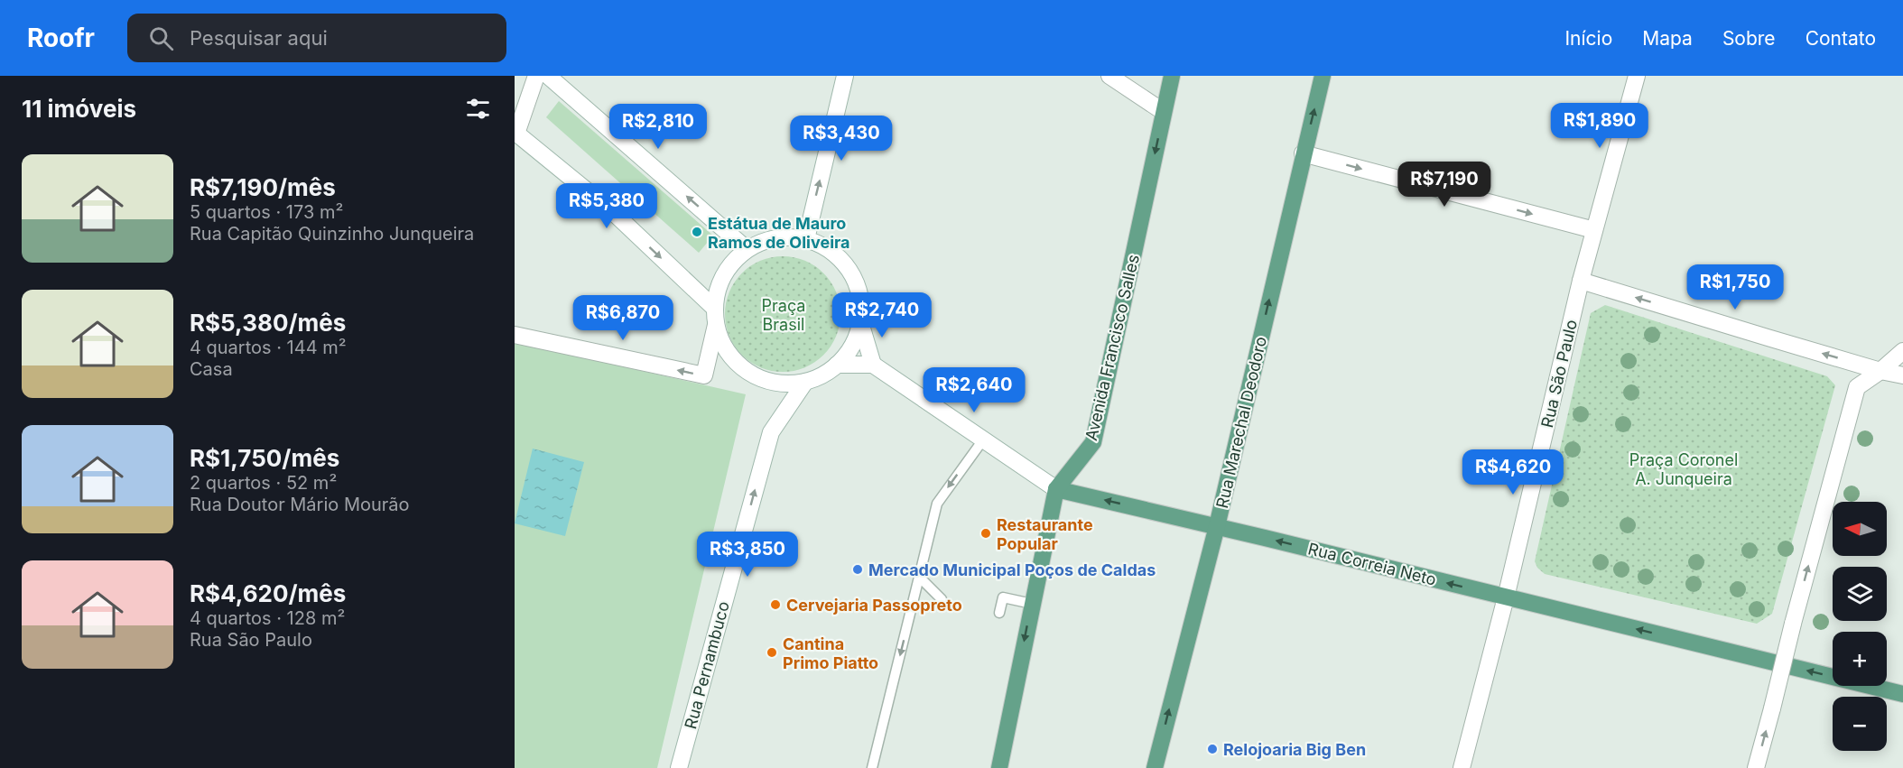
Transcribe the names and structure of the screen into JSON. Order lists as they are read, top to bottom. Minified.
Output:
{"streets":{"main road":["Avenida Francisco Salles","Rua Marechal Deodoro","Rua Correia Neto"],"street":["Rua São Paulo","Rua Pernambuco"]},"crossings":[["Avenida Francisco Salles","Rua Correia Neto"],["Rua São Paulo","Rua Correia Neto"],["Rua Marechal Deodoro","Rua Correia Neto"]],"one_way":["Avenida Francisco Salles","Rua Marechal Deodoro","Rua Correia Neto","Rua Pernambuco"],"parks":["Praça Brasil","Praça Coronel A. Junqueira"],"places":["Estátua de Mauro Ramos de Oliveira","Restaurante Popular","Mercado Municipal Poços de Caldas","Cervejaria Passopreto","Cantina Primo Piatto","Relojoaria Big Ben"],"north":"left","page":{"header":"Roofr","search":"Pesquisar aqui","nav":["Início","Mapa","Sobre","Contato"],"heading":"11 imóveis","price":["R$1,890","R$2,810","R$3,430","R$7,190","R$5,380","R$1,750","R$2,740","R$6,870","R$2,640","R$4,620","R$3,850"],"list":[{"name":"R$7,190/mês","note":"5 quartos · 173 m² · Rua Capitão Quinzinho Junqueira"},{"name":"R$5,380/mês","note":"4 quartos · 144 m² · Casa"},{"name":"R$1,750/mês","note":"2 quartos · 52 m² · Rua Doutor Mário Mourão"},{"name":"R$4,620/mês","note":"4 quartos · 128 m² · Rua São Paulo"}],"map_buttons":["+","−"]}}
